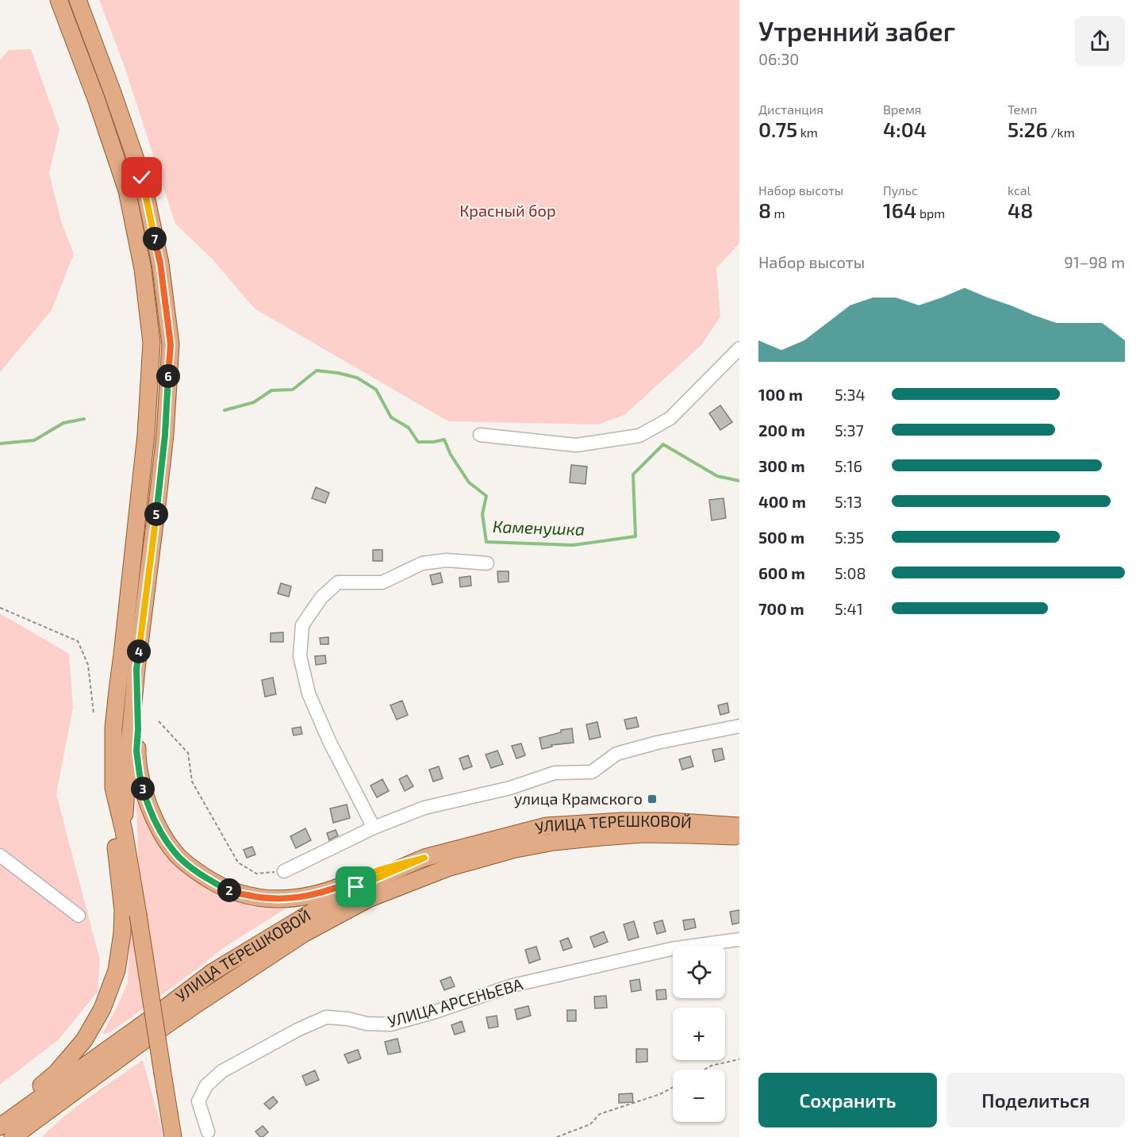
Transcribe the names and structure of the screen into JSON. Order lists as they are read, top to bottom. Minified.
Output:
{"streets":{"main road":["УЛИЦА ТЕРЕШКОВОЙ"],"street":["УЛИЦА АРСЕНЬЕВА"]},"water":["Каменушка"],"parks":["Красный бор"],"places":{"transit":["улица Крамского"]},"page":{"heading":["Утренний забег","06:30"],"stats":[["Дистанция","0.75 km"],["Время","4:04"],["Темп","5:26 /km"],["Набор высоты","8 m"],["Пульс","164 bpm"],["kcal","48"]],"pins":["7","6","5","4","3","2"],"chart":["Набор высоты","91–98 m"],"list":[{"name":"100 m","note":"5:34"},{"name":"200 m","note":"5:37"},{"name":"300 m","note":"5:16"},{"name":"400 m","note":"5:13"},{"name":"500 m","note":"5:35"},{"name":"600 m","note":"5:08"},{"name":"700 m","note":"5:41"}],"map_buttons":["+","−"],"buttons":["Сохранить","Поделиться"]}}
